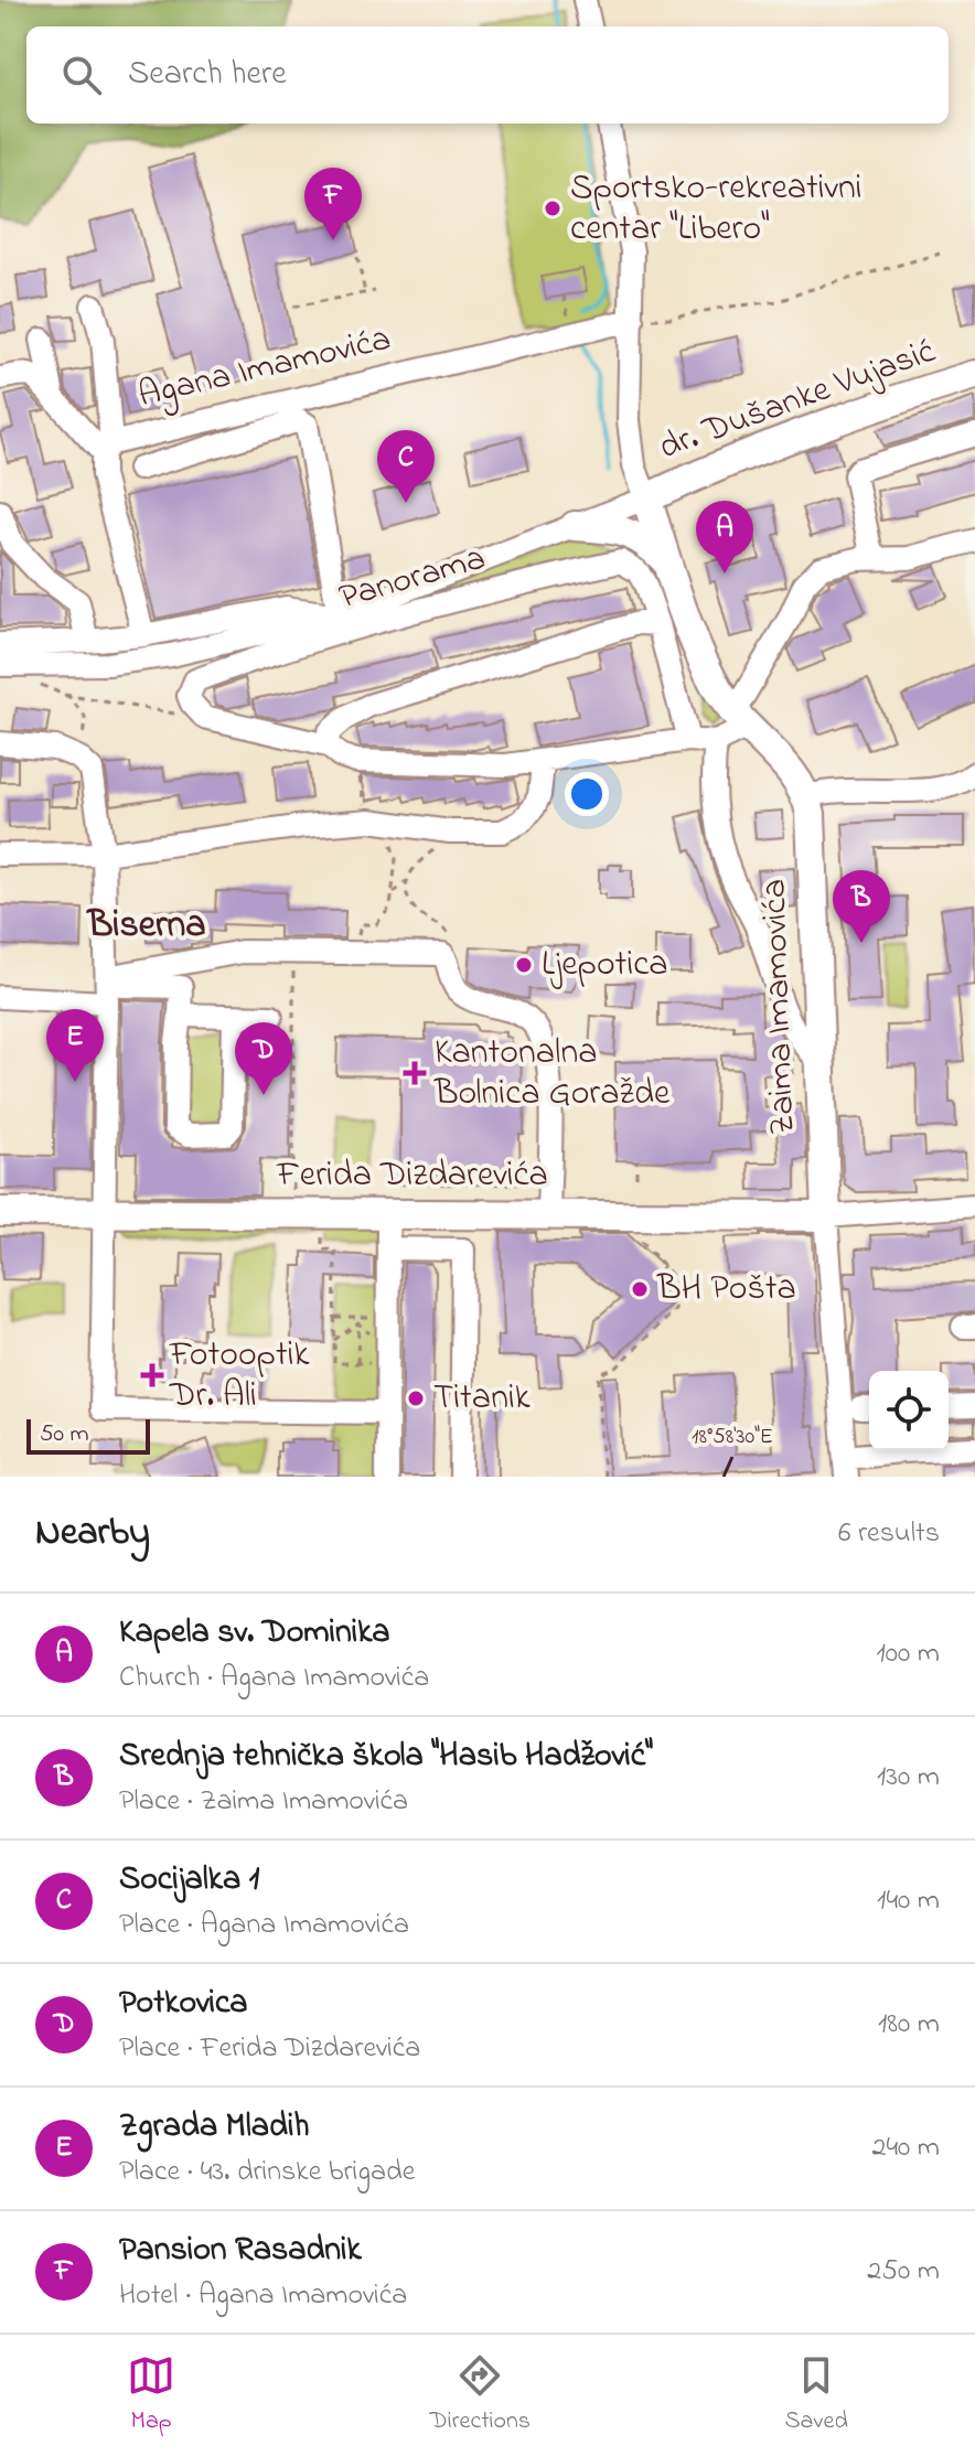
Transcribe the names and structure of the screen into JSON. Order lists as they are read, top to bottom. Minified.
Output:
{"streets":{"main road":["dr. Dušanke Vujasić","Zaima Imamovića","Ferida Dizdarevića"],"street":["Agana Imamovića","Panorama"]},"crossings":[["Zaima Imamovića","Ferida Dizdarevića"]],"districts":["Biserna"],"places":{"other":["Sportsko-rekreativni centar \"Libero\"","Ljepotica","BH Pošta","Titanik"],"health":["Kantonalna Bolnica Goražde","Fotooptik Dr. Ali"]},"scale_bar":"50 m","page":{"search":"Search here","pins":["F","C","A","B","E","D"],"scale":"50 m","heading":["Nearby","6 results"],"list":[{"mark":"A","name":"Kapela sv. Dominika","note":"Church · Agana Imamovića","value":"100 m"},{"mark":"B","name":"Srednja tehnička škola \"Hasib Hadžović\"","note":"Place · Zaima Imamovića","value":"130 m"},{"mark":"C","name":"Socijalka 1","note":"Place · Agana Imamovića","value":"140 m"},{"mark":"D","name":"Potkovica","note":"Place · Ferida Dizdarevića","value":"180 m"},{"mark":"E","name":"Zgrada Mladih","note":"Place · 43. drinske brigade","value":"240 m"},{"mark":"F","name":"Pansion Rasadnik","note":"Hotel · Agana Imamovića","value":"250 m"}],"nav":["Map","Directions","Saved"]},"coordinates":["18°58'30\"E"]}
